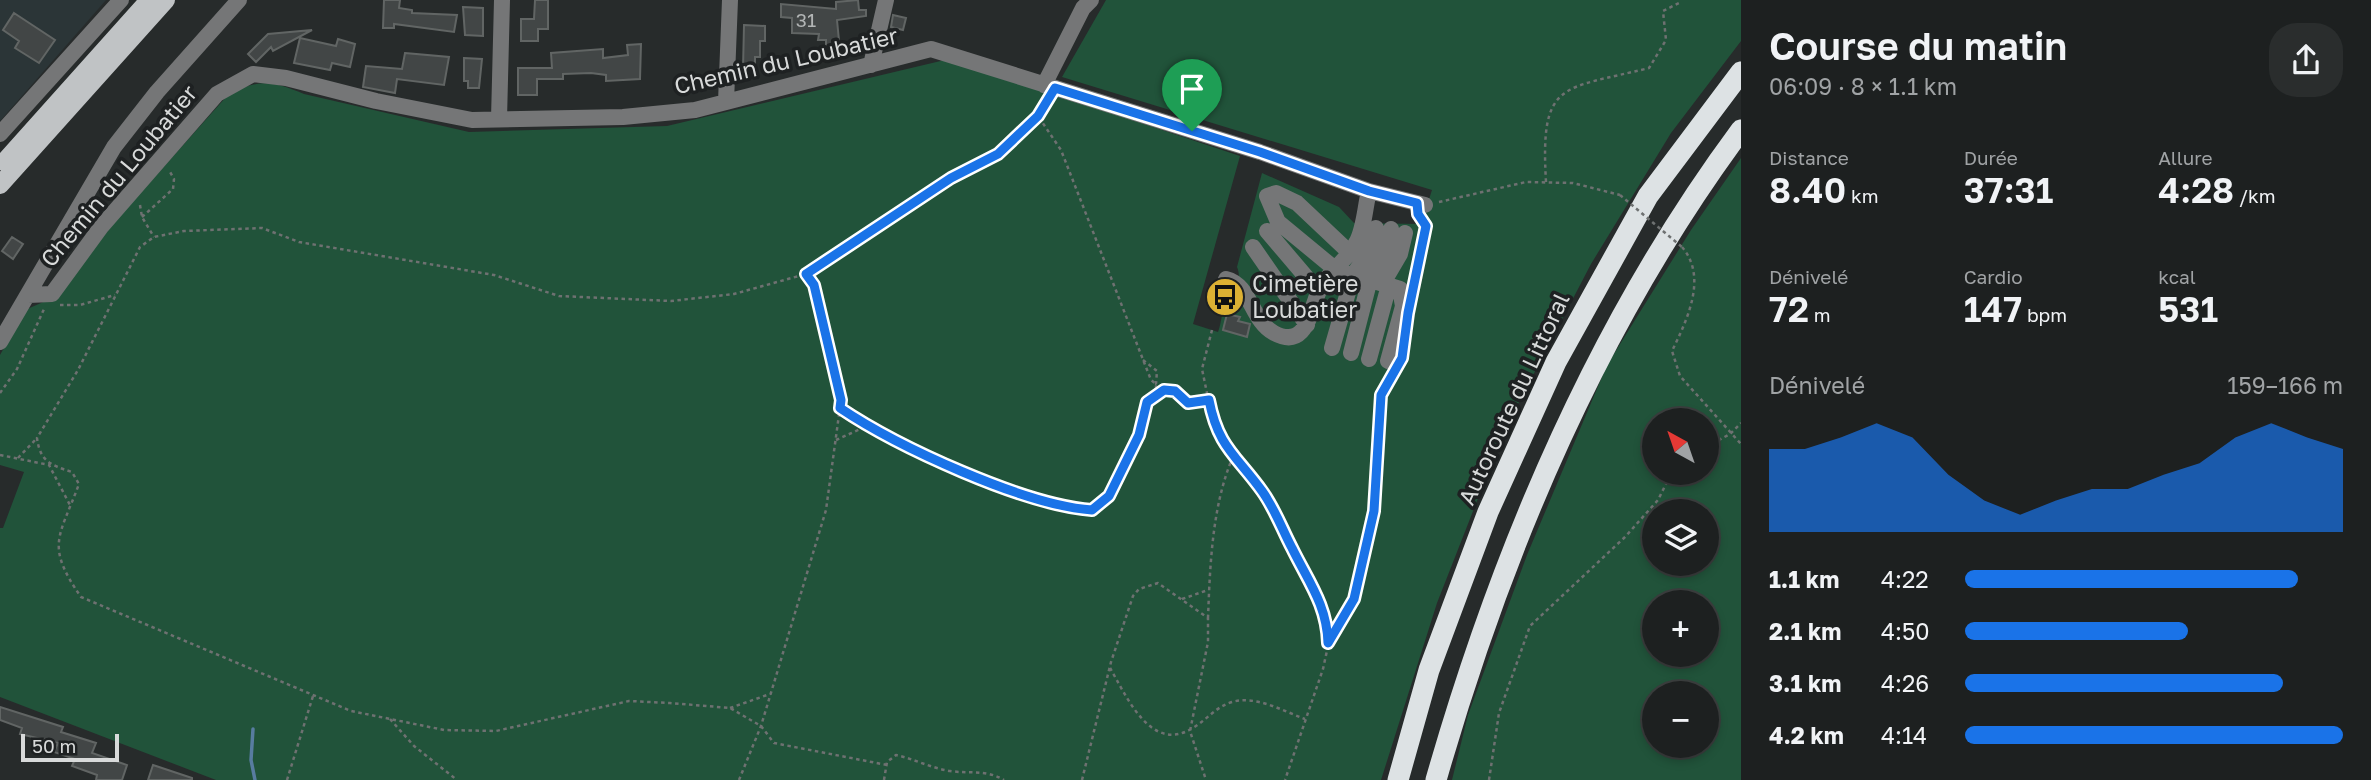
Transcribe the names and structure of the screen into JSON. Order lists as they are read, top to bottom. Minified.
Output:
{"streets":{"highway":["Autoroute du Littoral"],"street":["Chemin du Loubatier"]},"places":{"bus stop":["Cimetière Loubatier"]},"house_numbers":["31"],"scale_bar":"50 m","north":"top left","page":{"heading":["Course du matin","06:09 · 8 × 1.1 km"],"stats":[["Distance","8.40 km"],["Durée","37:31"],["Allure","4:28 /km"],["Dénivelé","72 m"],["Cardio","147 bpm"],["kcal","531"]],"chart":["Dénivelé","159–166 m"],"map_buttons":["+","−"],"list":[{"name":"1.1 km","note":"4:22"},{"name":"2.1 km","note":"4:50"},{"name":"3.1 km","note":"4:26"},{"name":"4.2 km","note":"4:14"}],"scale":"50 m"}}
